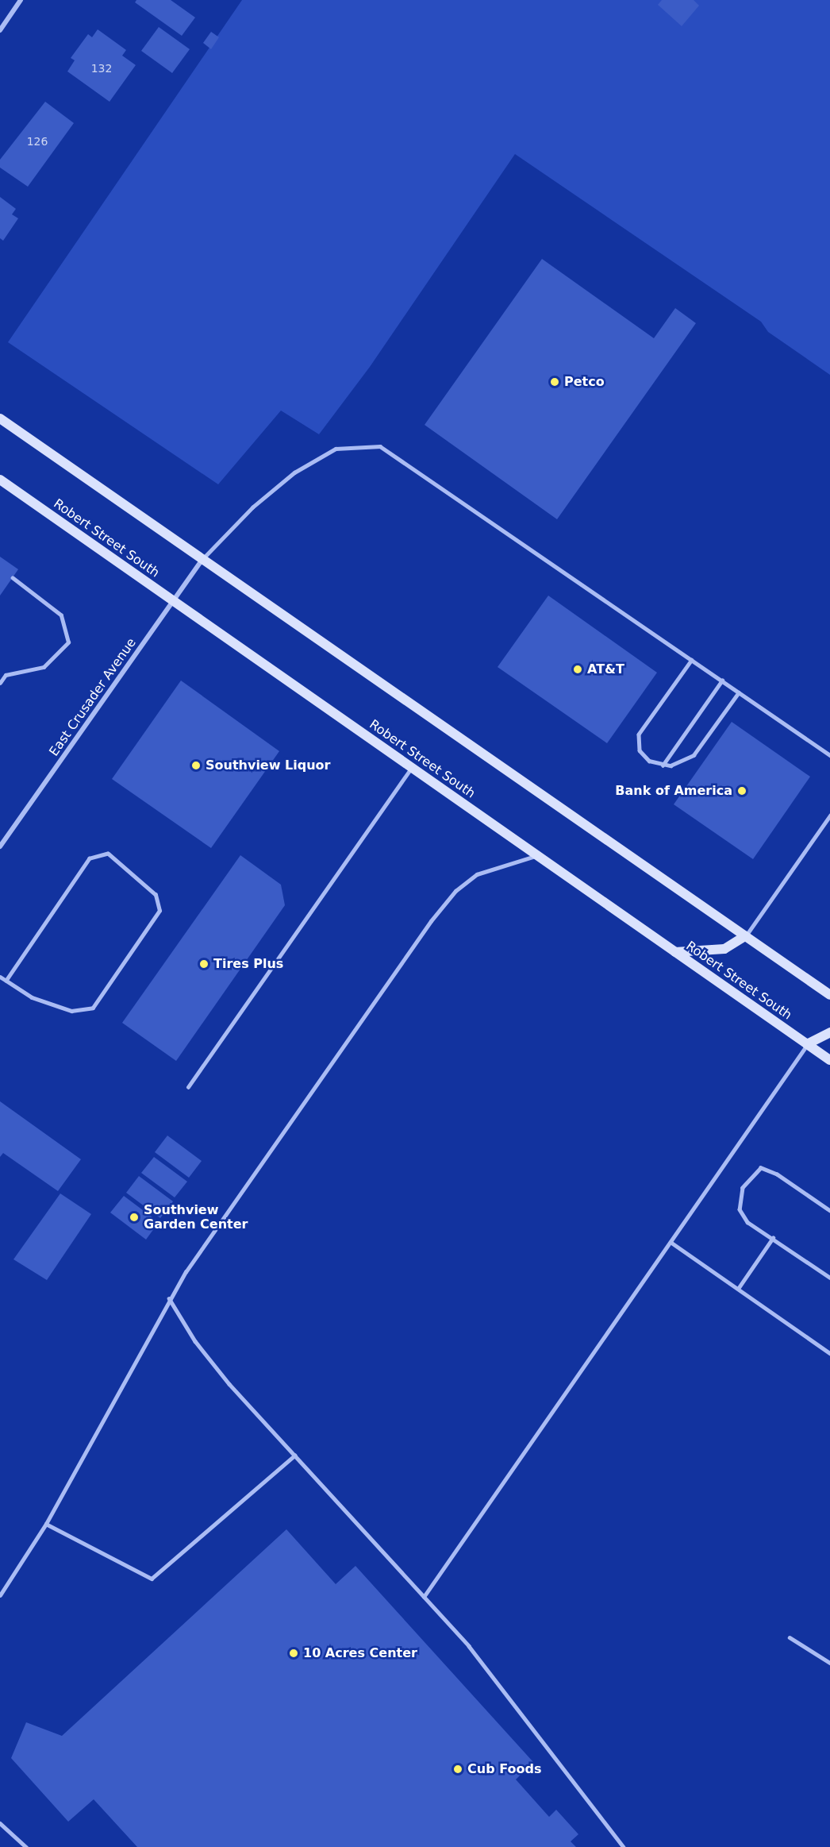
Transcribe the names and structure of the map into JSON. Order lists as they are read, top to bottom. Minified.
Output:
{"streets":{"main road":["Robert Street South"],"street":["East Crusader Avenue"]},"crossings":[["Robert Street South","East Crusader Avenue"]],"places":["Petco","AT&T","Southview Liquor","Bank of America","Tires Plus","Southview Garden Center","10 Acres Center","Cub Foods"],"house_numbers":["132","126"]}
